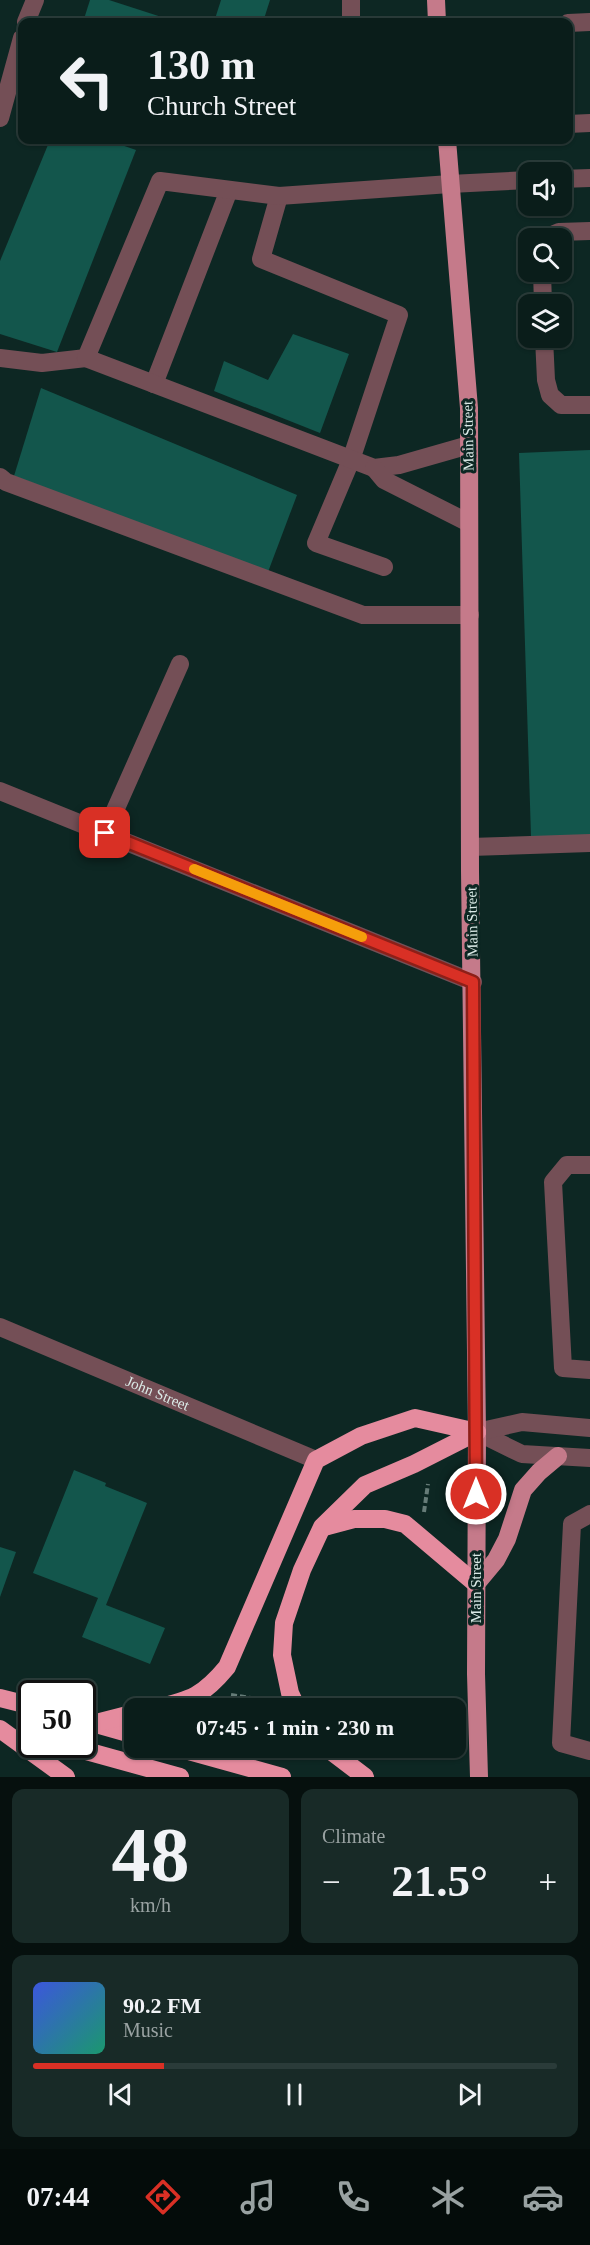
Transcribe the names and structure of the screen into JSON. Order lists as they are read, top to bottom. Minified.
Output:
{"streets":{"main road":["Main Street"],"street":["John Street"]},"page":{"turn":["130 m","Church Street"],"limit":"50","trip":"07:45 · 1 min · 230 m","tile":[["48","km/h"],"Climate"],"heat":["−","21.5°","+"],"song":["90.2 FM","Music"],"tabs":"07:44"}}
